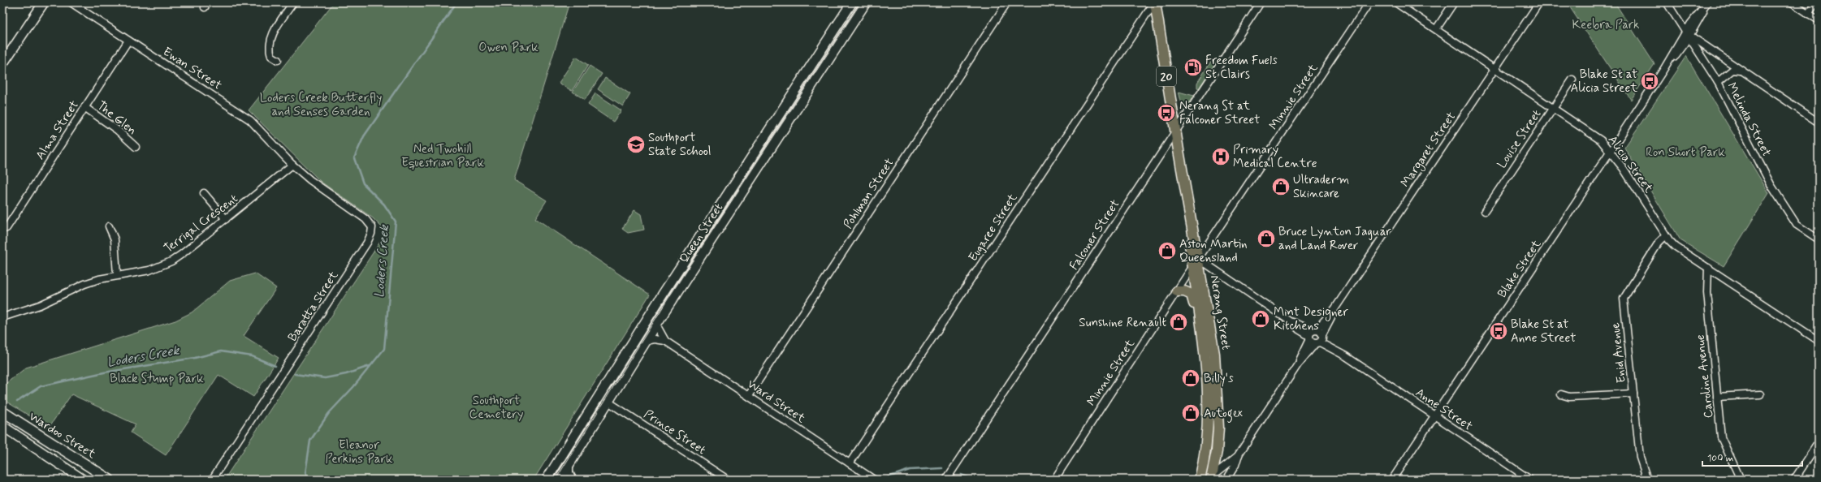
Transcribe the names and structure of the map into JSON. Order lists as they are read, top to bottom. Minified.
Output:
{"streets":{"main road":["20","Nerang Street"],"street":["Ewan Street","Minnie Street","The Glen","Melinda Street","Alma Street","Louise Street","Margaret Street","Alicia Street","Pohlman Street","Terrigal Crescent","Eugaree Street","Queen Street","Falconer Street","Blake Street","Baratta Street","Enid Avenue","Caroline Avenue","Ward Street","Anne Street","Prince Street","Wardoo Street"]},"crossings":[["Ewan Street","Alma Street"],["Ewan Street","Terrigal Crescent"],["Ewan Street","Baratta Street"],["Minnie Street","Nerang Street"],["Minnie Street","Anne Street"],["The Glen","Alma Street"],["Melinda Street","Blake Street"],["Louise Street","Alicia Street"],["Margaret Street","Alicia Street"],["Margaret Street","Anne Street"],["Alicia Street","Blake Street"],["Alicia Street","Enid Avenue"],["Alicia Street","Caroline Avenue"],["Pohlman Street","Ward Street"],["Terrigal Crescent","Baratta Street"],["Eugaree Street","Nerang Street"],["Eugaree Street","Ward Street"],["Queen Street","Ward Street"],["Queen Street","Prince Street"],["Falconer Street","Nerang Street"],["Blake Street","Anne Street"],["Nerang Street","Anne Street"]],"water":["Loders Creek"],"parks":["Keebra Park","Owen Park","Loders Creek Butterfly and Senses Garden","Ned Twohill Equestrian Park","Ron Short Park","Black Stump Park","Southport Cemetery","Eleanor Perkins Park"],"places":{"fuel station":["Freedom Fuels St Clairs"],"bus stop":["Blake St at Alicia Street","Nerang St at Falconer Street","Blake St at Anne Street"],"school or university":["Southport State School"],"hospital":["Primary Medical Centre"],"shop":["Ultraderm Skincare","Bruce Lynton Jaguar and Land Rover","Aston Martin Queensland","Mint Designer Kitchens","Sunshine Renault","Billy's","Autogex"]},"scale_bar":"100 m"}
